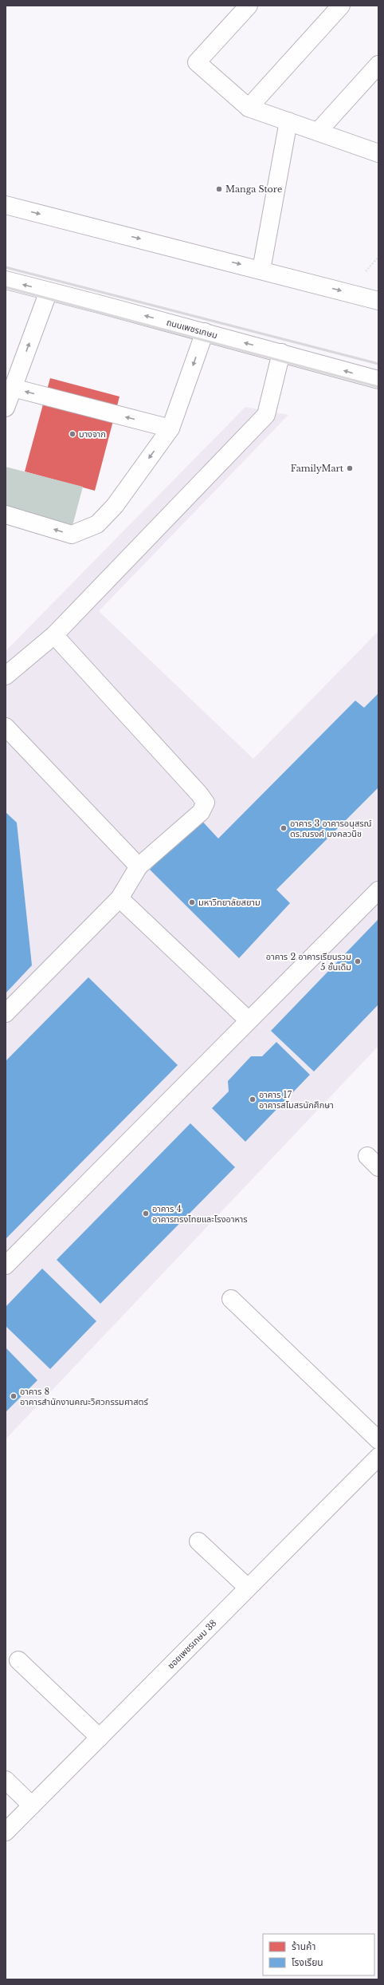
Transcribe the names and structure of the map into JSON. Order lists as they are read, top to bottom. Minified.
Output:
{"streets":{"street":["ถนนเพชรเกษม","ซอยเพชรเกษม 38"]},"places":["Manga Store","บางจาก","FamilyMart","อาคาร 3 อาคารอนุสรณ์ ดร.ณรงค์ มงคลวนิช","มหาวิทยาลัยสยาม","อาคาร 2 อาคารเรียนรวม 5 ชั้นเดิม","อาคาร 17 อาคารสโมสรนักศึกษา","อาคาร 4 อาคารทรงไทยและโรงอาหาร","อาคาร 8 อาคารสำนักงานคณะวิศวกรรมศาสตร์"],"legend":["ร้านค้า","โรงเรียน"]}
